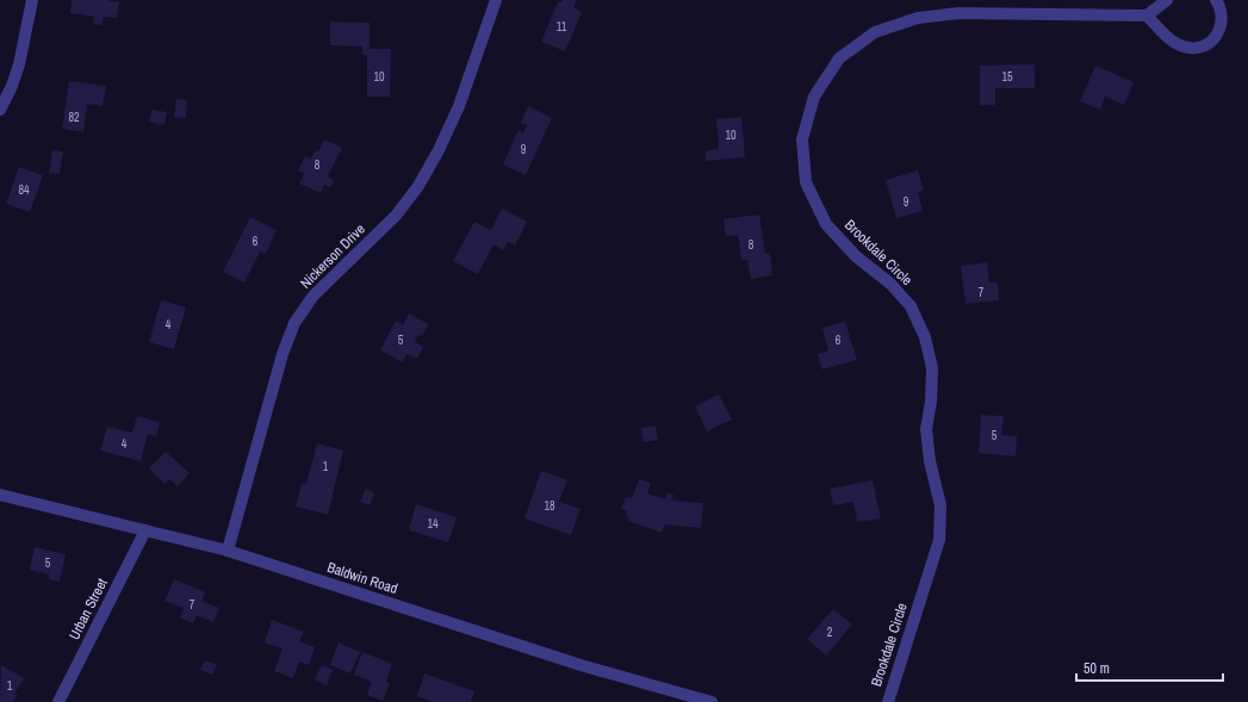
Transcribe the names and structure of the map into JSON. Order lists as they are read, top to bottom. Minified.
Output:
{"streets":{"street":["Brookdale Circle","Nickerson Drive","Baldwin Road","Urban Street"]},"crossings":[["Nickerson Drive","Baldwin Road"],["Baldwin Road","Urban Street"]],"house_numbers":["11","10","15","82","10","9","8","84","9","6","8","7","4","5","6","5","4","1","18","14","5","7","2","1"],"scale_bar":"50 m"}
